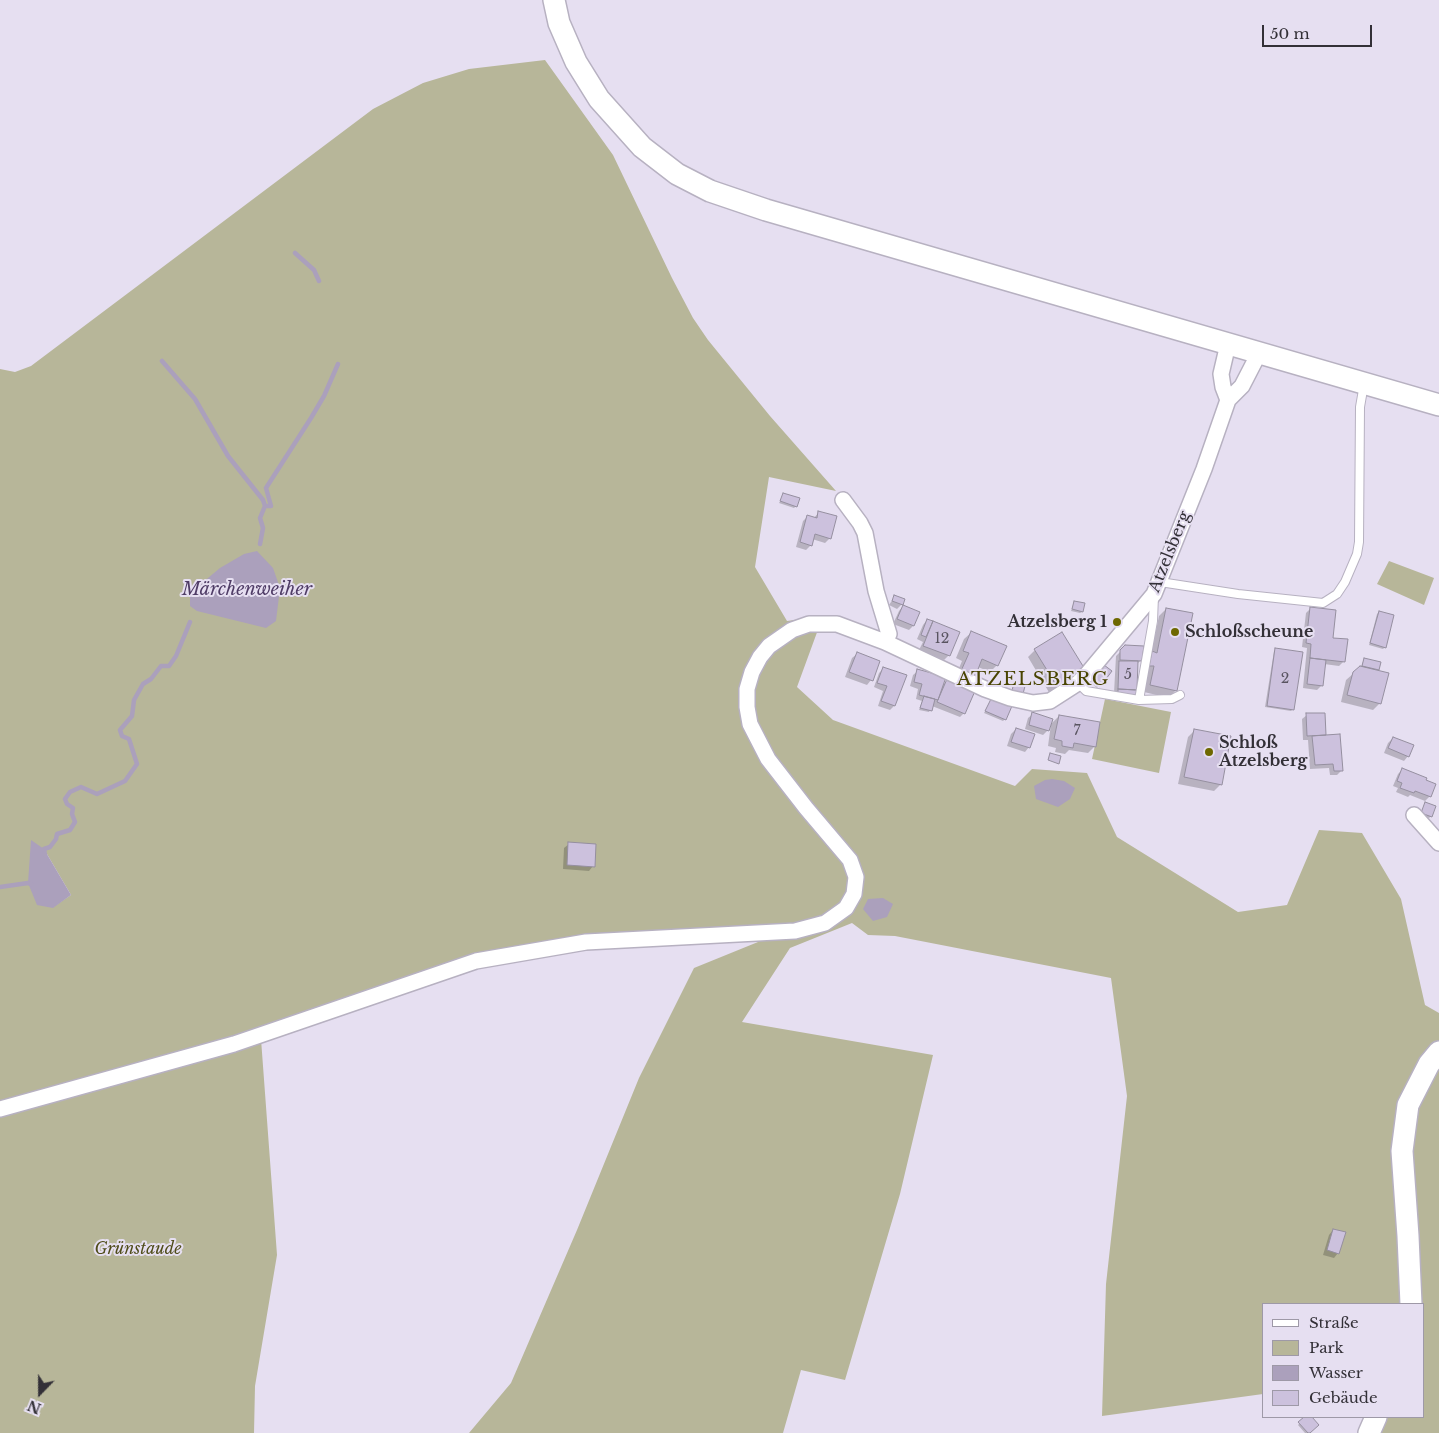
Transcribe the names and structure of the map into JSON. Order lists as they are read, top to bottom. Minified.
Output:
{"streets":{"street":["Atzelsberg"]},"districts":["ATZELSBERG"],"water":["Märchenweiher"],"parks":["Grünstaude"],"places":["Atzelsberg 1","Schloßscheune","Schloß Atzelsberg"],"house_numbers":["12","5","2","7"],"legend":["Straße","Park","Wasser","Gebäude"],"scale_bar":"50 m","north":"bottom"}
